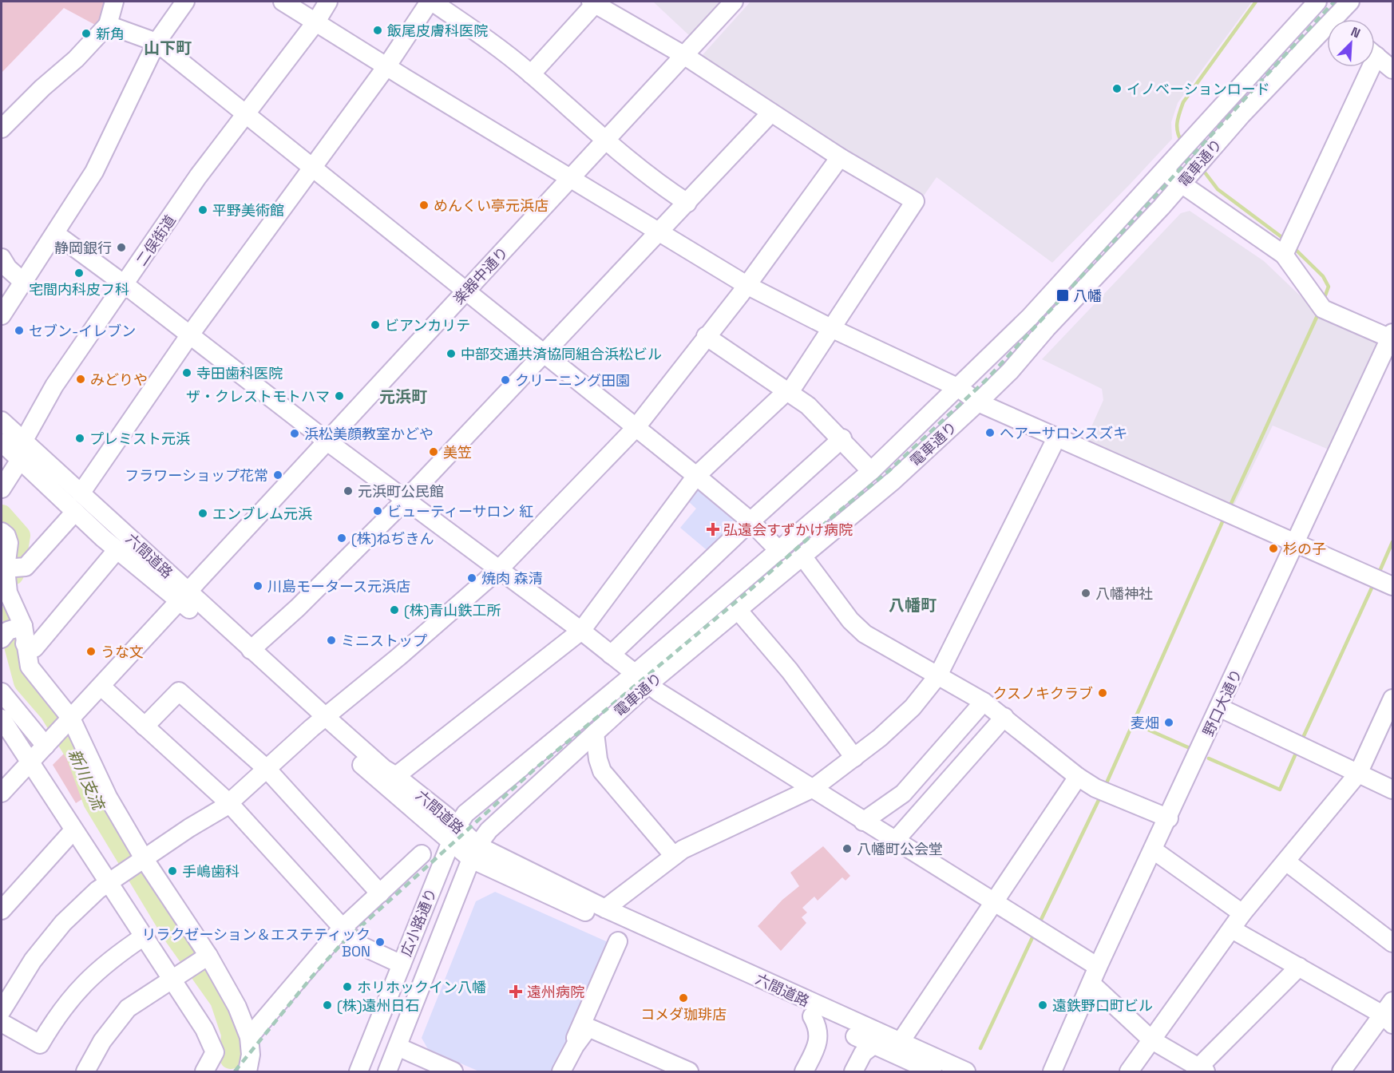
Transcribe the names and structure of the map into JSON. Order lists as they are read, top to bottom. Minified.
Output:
{"streets":{"street":["電車通り","二俣街道","楽器中通り","六間道路","野口大通り","広小路通り"]},"crossings":[["電車通り","六間道路"],["電車通り","広小路通り"],["二俣街道","六間道路"],["楽器中通り","六間道路"],["六間道路","広小路通り"]],"districts":["山下町","元浜町","八幡町"],"water":["新川支流"],"places":{"other":["飯尾皮膚科医院","新角","イノベーションロード","めんくい亭元浜店","平野美術館","静岡銀行","宅間内科皮フ科","ビアンカリテ","セブン-イレブン","中部交通共済協同組合浜松ビル","寺田歯科医院","みどりや","クリーニング田園","ザ・クレストモトハマ","ヘアーサロンスズキ","浜松美顔教室かどや","プレミスト元浜","美笠","フラワーショップ花常","元浜町公民館","ビューティーサロン 紅","エンブレム元浜","(株)ねぢきん","杉の子","焼肉 森清","川島モータース元浜店","八幡神社","(株)青山鉄工所","ミニストップ","うな文","クスノキクラブ","麦畑","八幡町公会堂","手嶋歯科","リラクゼーション＆エステティック BON","ホリホックイン八幡","コメダ珈琲店","(株)遠州日石","遠鉄野口町ビル"],"transit":["八幡"],"health":["弘遠会すずかけ病院","遠州病院"]},"north":"top right"}
